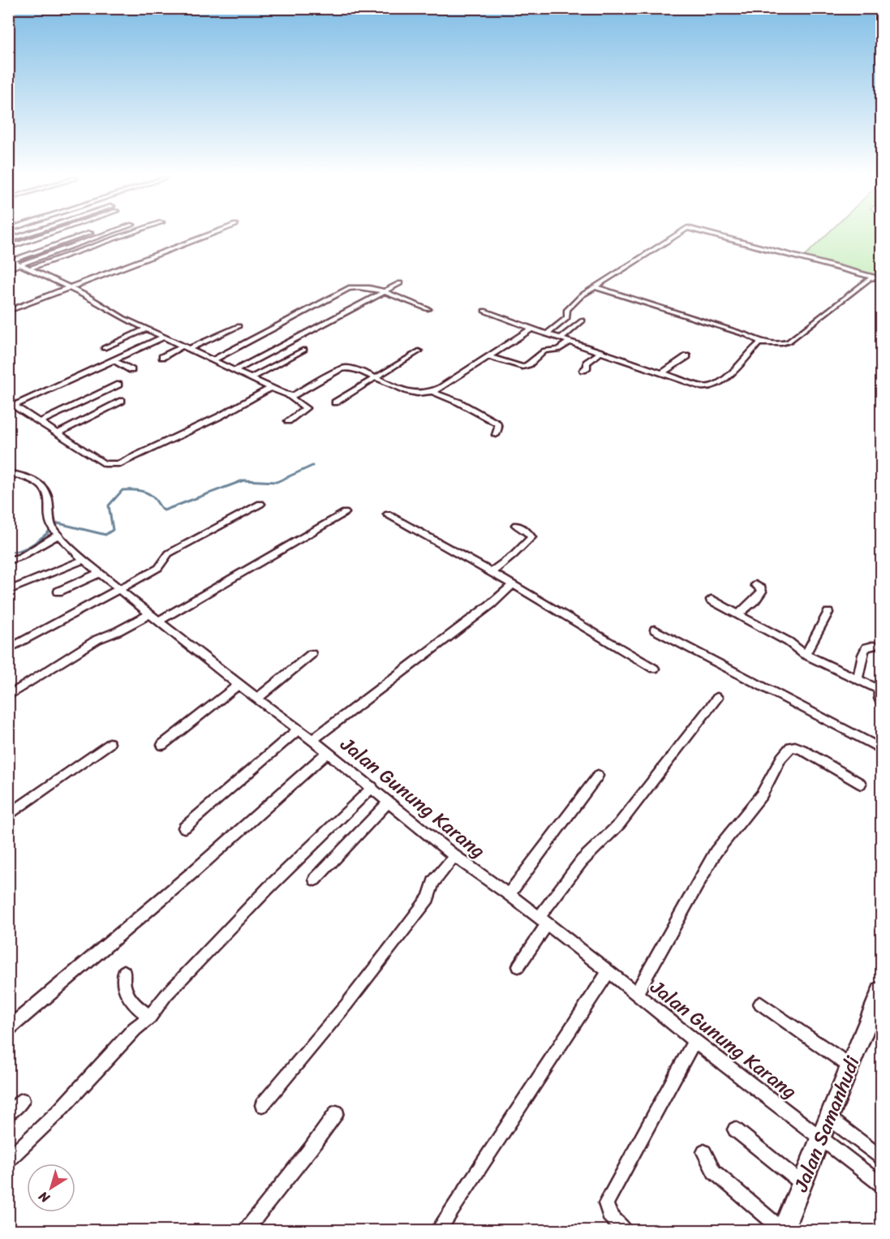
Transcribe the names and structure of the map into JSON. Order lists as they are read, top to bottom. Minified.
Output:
{"streets":{"street":["Jalan Gunung Karang","Jalan Samanhudi"]},"crossings":[["Jalan Gunung Karang","Jalan Samanhudi"]],"north":"bottom left"}
